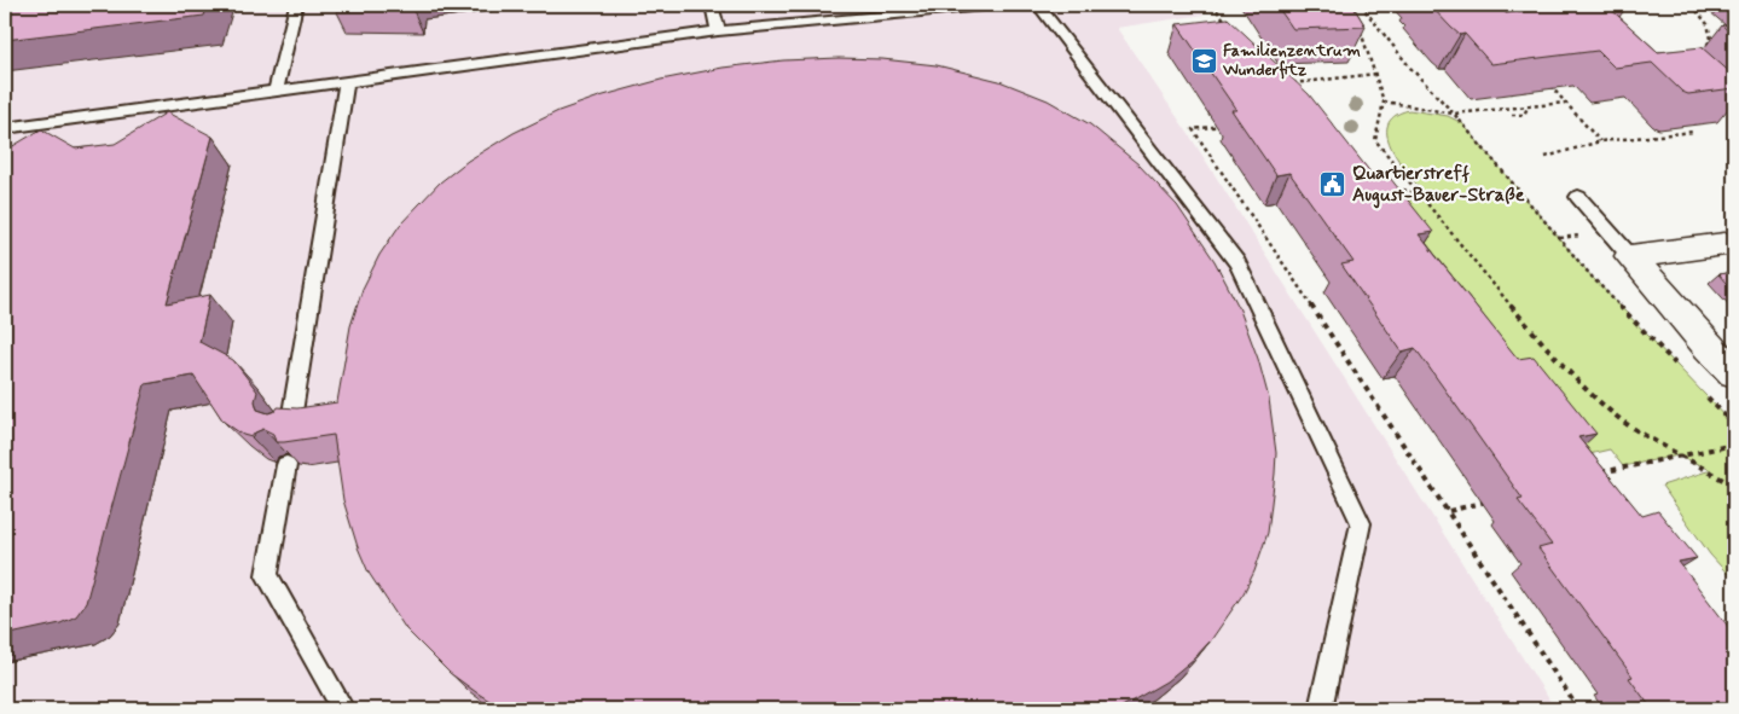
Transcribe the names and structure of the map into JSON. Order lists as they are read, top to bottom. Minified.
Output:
{"places":{"school or university":["Familienzentrum Wunderfitz"],"public building":["Quartierstreff August-Bauer-Straße"]}}
